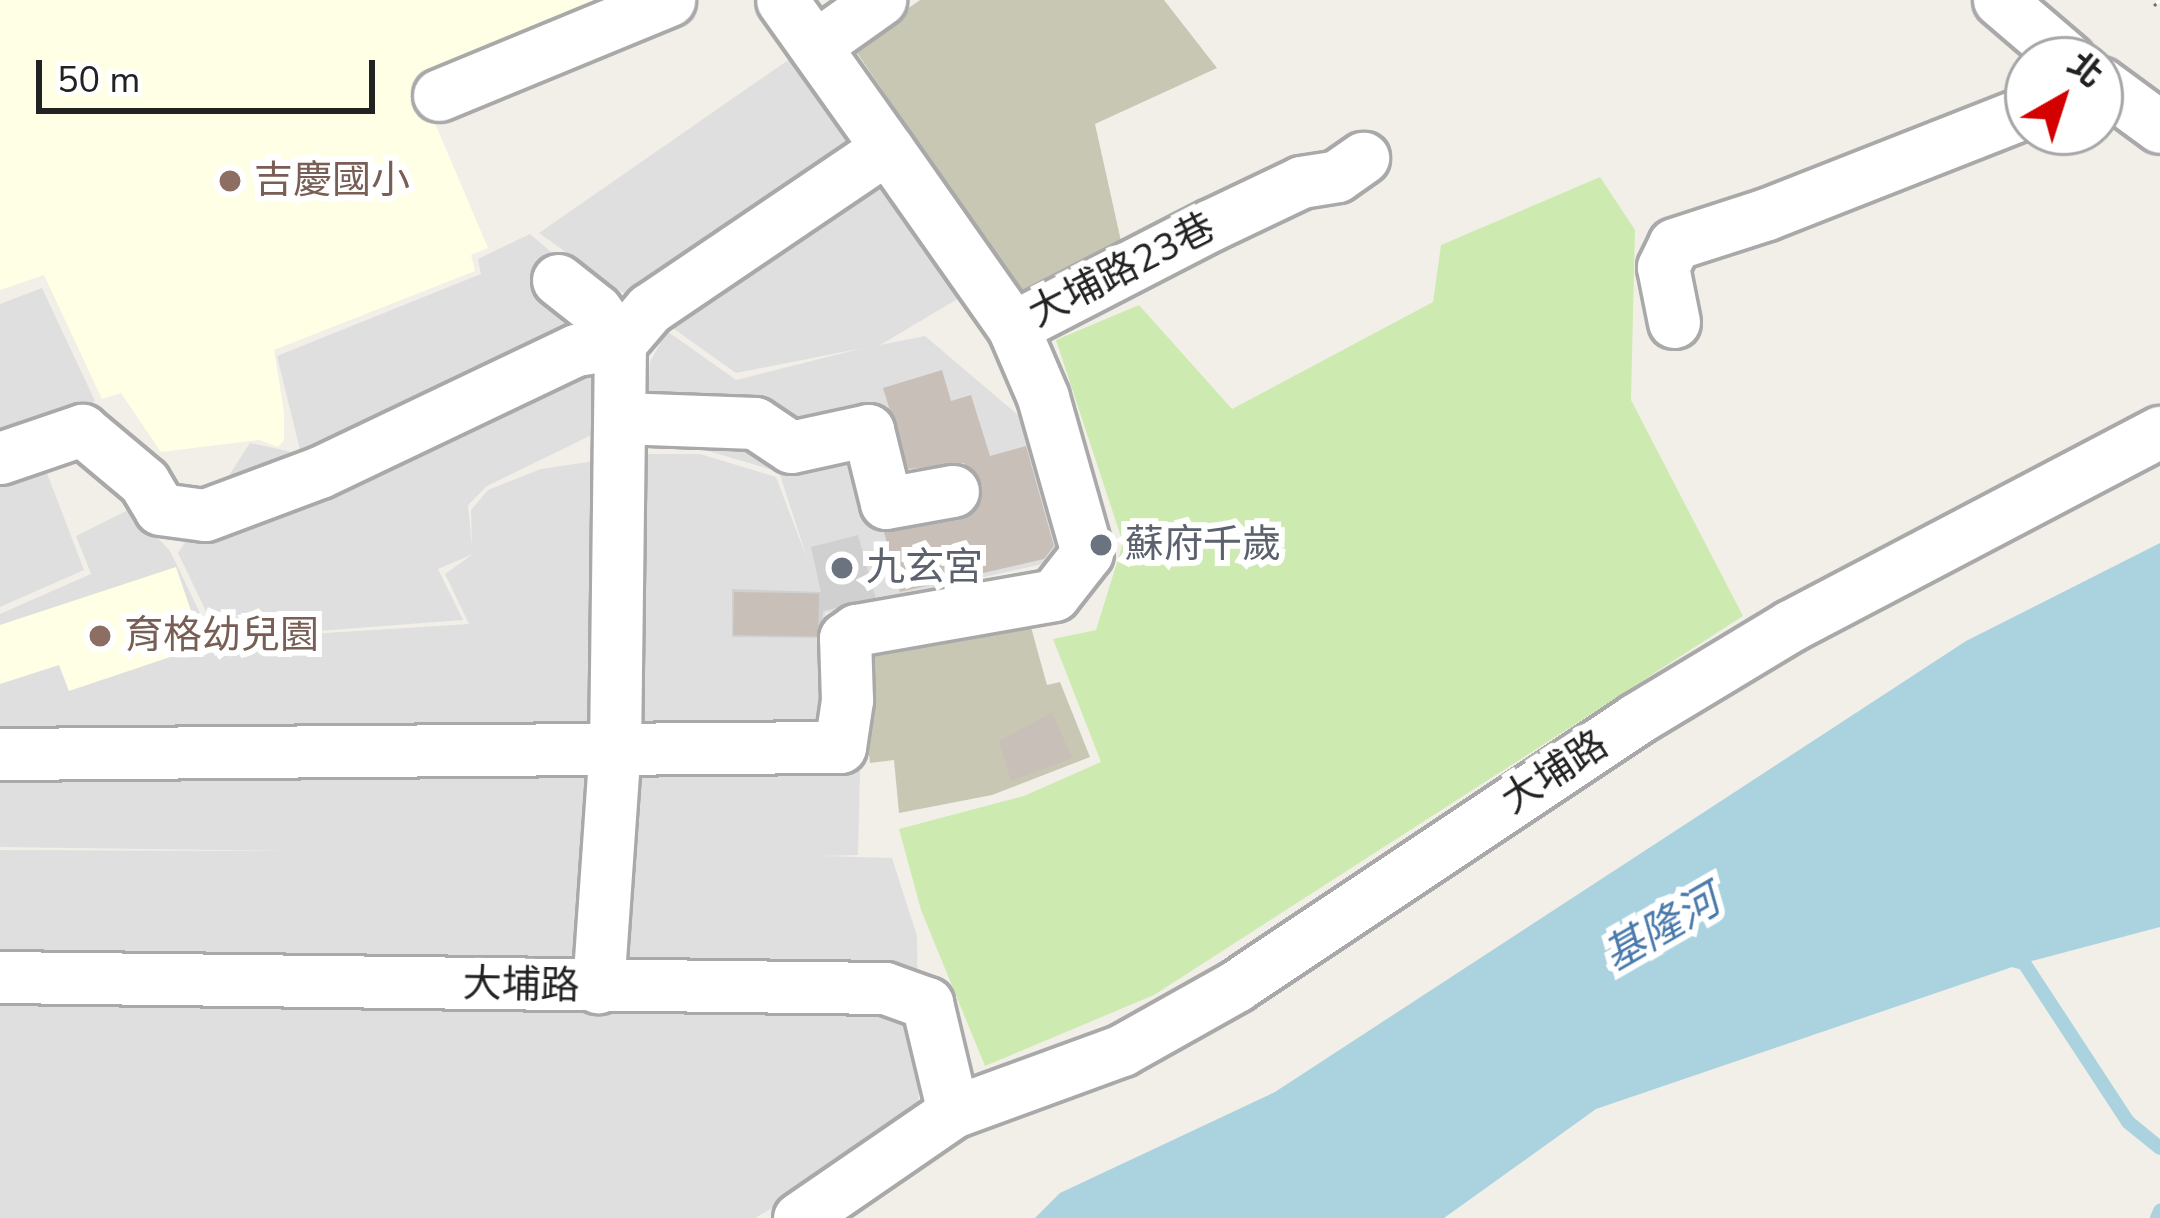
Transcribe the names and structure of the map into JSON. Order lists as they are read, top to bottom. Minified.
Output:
{"streets":{"street":["大埔路23巷","大埔路"]},"water":["基隆河"],"places":["吉慶國小","蘇府千歲","九玄宮","育格幼兒園"],"scale_bar":"50 m","north":"top right"}
